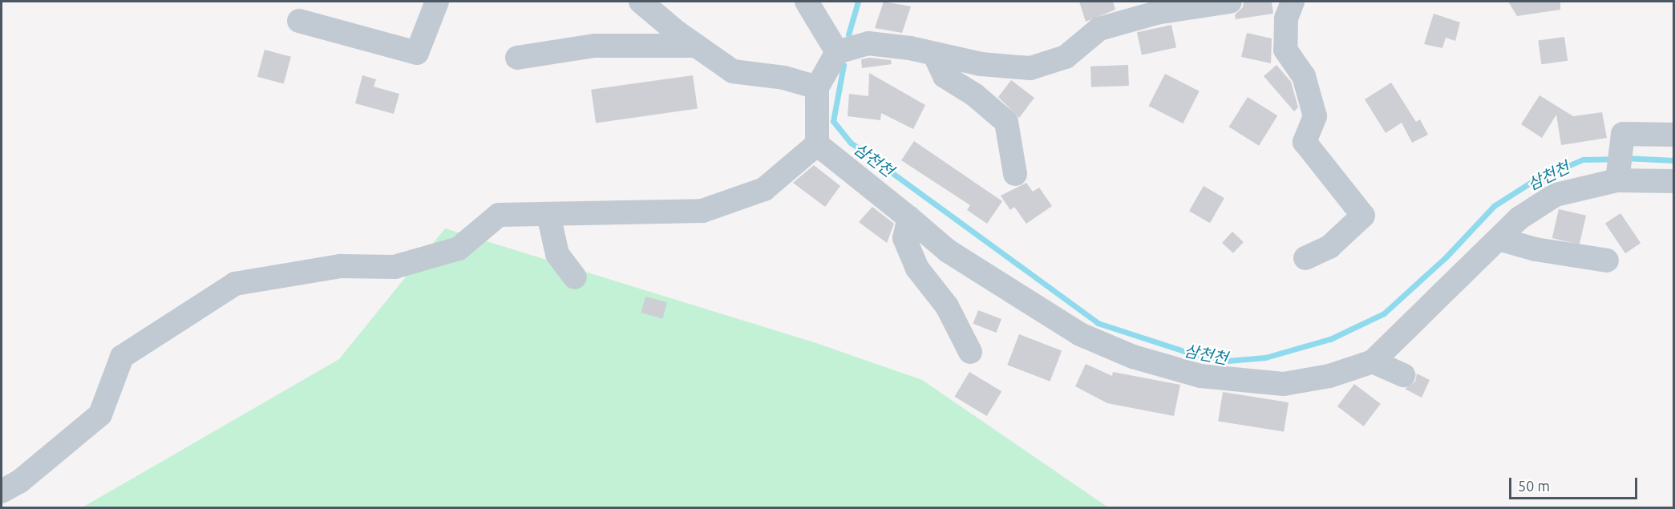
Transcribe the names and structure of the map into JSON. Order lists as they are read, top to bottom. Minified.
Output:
{"water":["삼천천"],"scale_bar":"50 m"}
